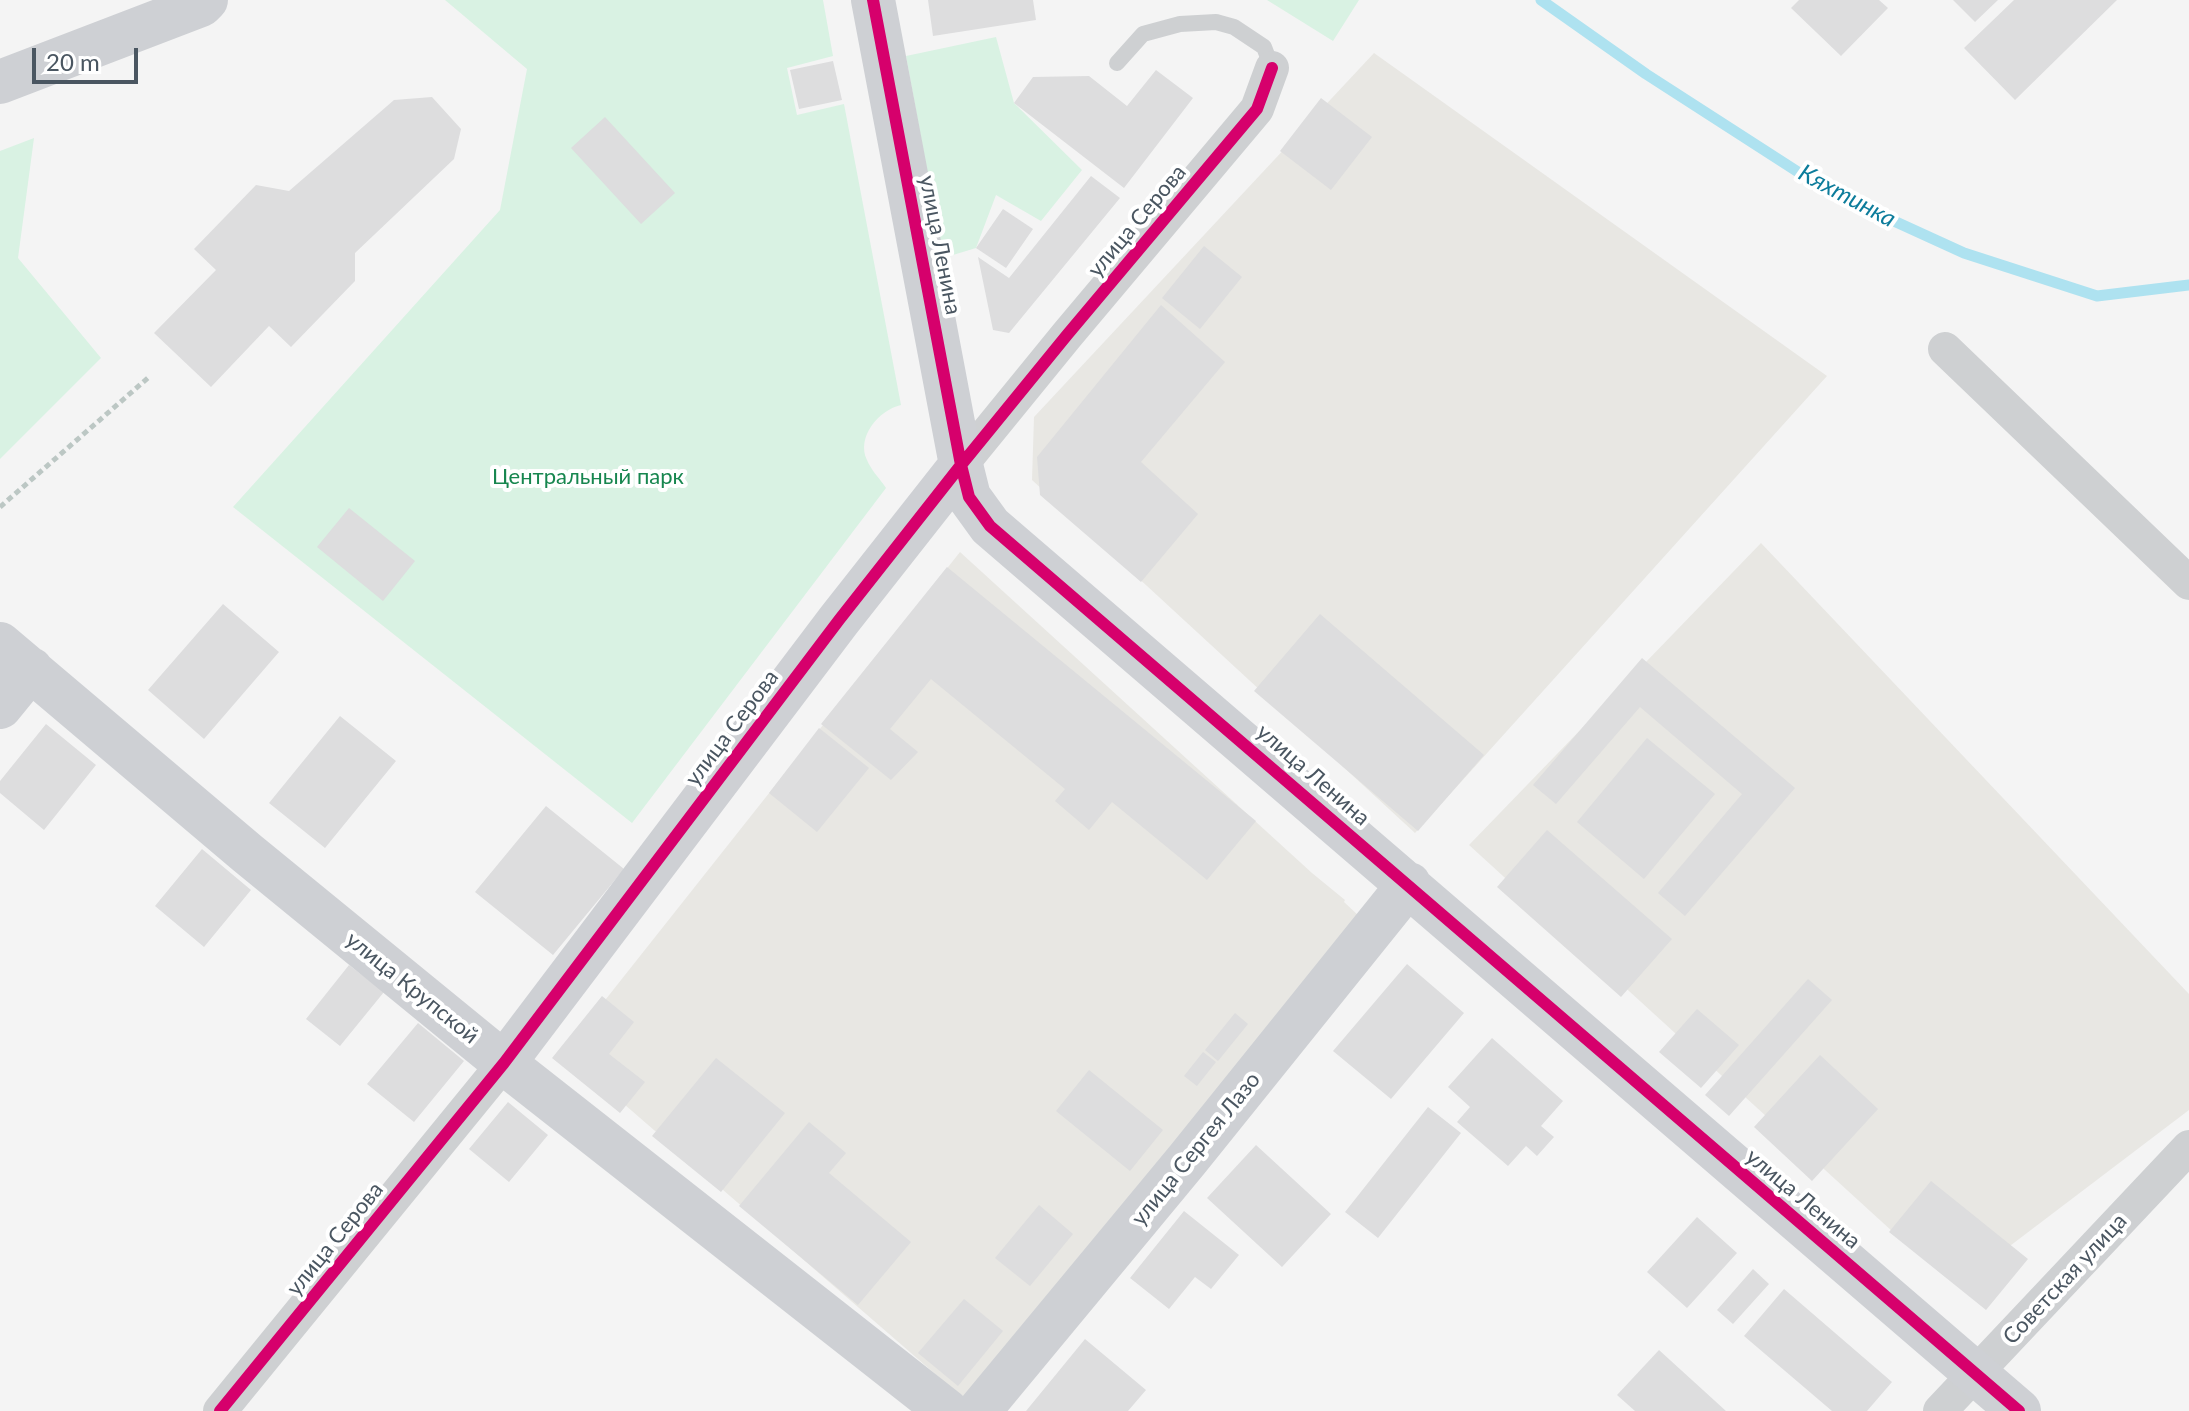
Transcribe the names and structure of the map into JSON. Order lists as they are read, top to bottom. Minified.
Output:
{"streets":{"street":["улица Серова","улица Ленина","улица Крупской","улица Сергея Лазо","Советская улица"]},"crossings":[["улица Серова","улица Ленина"],["улица Серова","улица Крупской"],["улица Ленина","улица Сергея Лазо"],["улица Ленина","Советская улица"]],"water":["Кяхтинка"],"parks":["Центральный парк"],"scale_bar":"20 m"}
